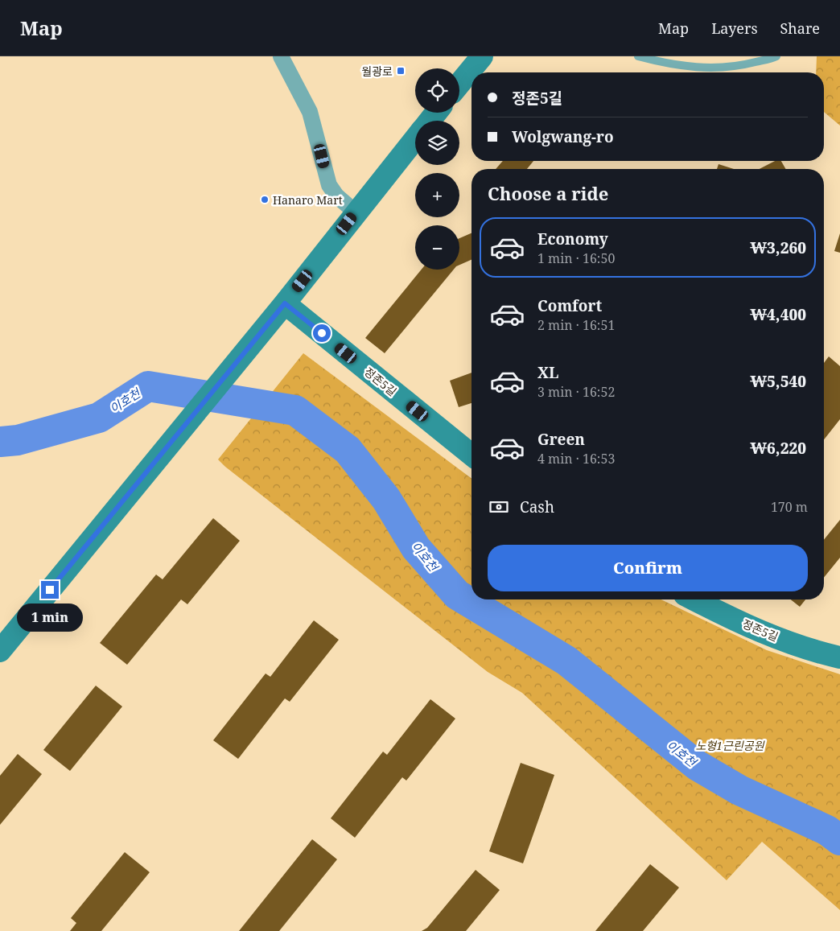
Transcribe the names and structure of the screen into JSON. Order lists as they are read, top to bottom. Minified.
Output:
{"streets":{"main road":["정존5길"]},"water":["이호천"],"parks":["노형1근린공원"],"places":{"transit":["월광로"],"other":["Hanaro Mart"]},"page":{"header":"Map","nav":["Map","Layers","Share"],"map_buttons":["+","−"],"banner":["정존5길","Wolgwang-ro"],"heading":"Choose a ride","list":[{"name":"Economy","note":"1 min · 16:50","value":"₩3,260"},{"name":"Comfort","note":"2 min · 16:51","value":"₩4,400"},{"name":"XL","note":"3 min · 16:52","value":"₩5,540"},{"name":"Green","note":"4 min · 16:53","value":"₩6,220"}],"pay":["Cash","170 m"],"buttons":"Confirm","bubble":"1 min"}}
